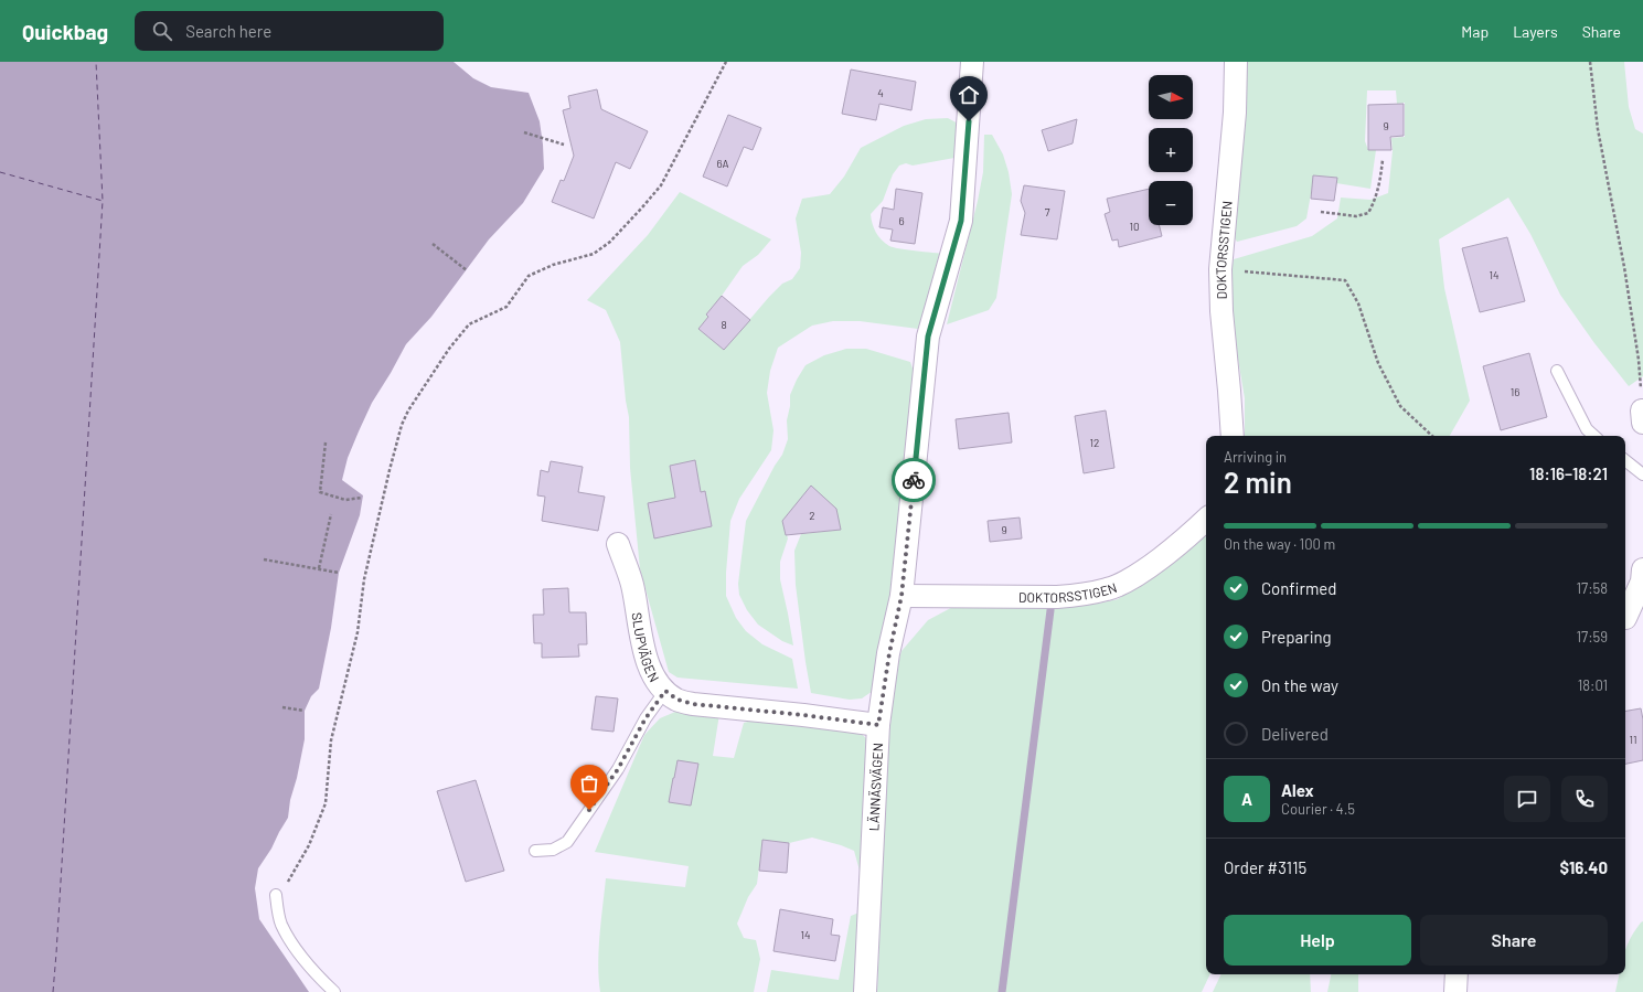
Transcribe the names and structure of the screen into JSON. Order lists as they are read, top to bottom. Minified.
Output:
{"streets":{"street":["DOKTORSSTIGEN","SLUPVÄGEN","LÄNNÄSVÄGEN"]},"crossings":[["DOKTORSSTIGEN","LÄNNÄSVÄGEN"],["SLUPVÄGEN","LÄNNÄSVÄGEN"]],"house_numbers":["4","9","6A","7","6","10","14","8","16","12","2","9","11","14"],"north":"right","page":{"header":"Quickbag","search":"Search here","nav":["Map","Layers","Share"],"map_buttons":["+","−"],"heading":["2 min","Arriving in","18:16–18:21"],"panel":["Alex","Courier · 4.5","Order #3115","$16.40"],"bar":"On the way · 100 m","list":[["Confirmed","17:58"],["Preparing","17:59"],["On the way","18:01"],"Delivered"],"round":"A","buttons":["Help","Share"]}}
